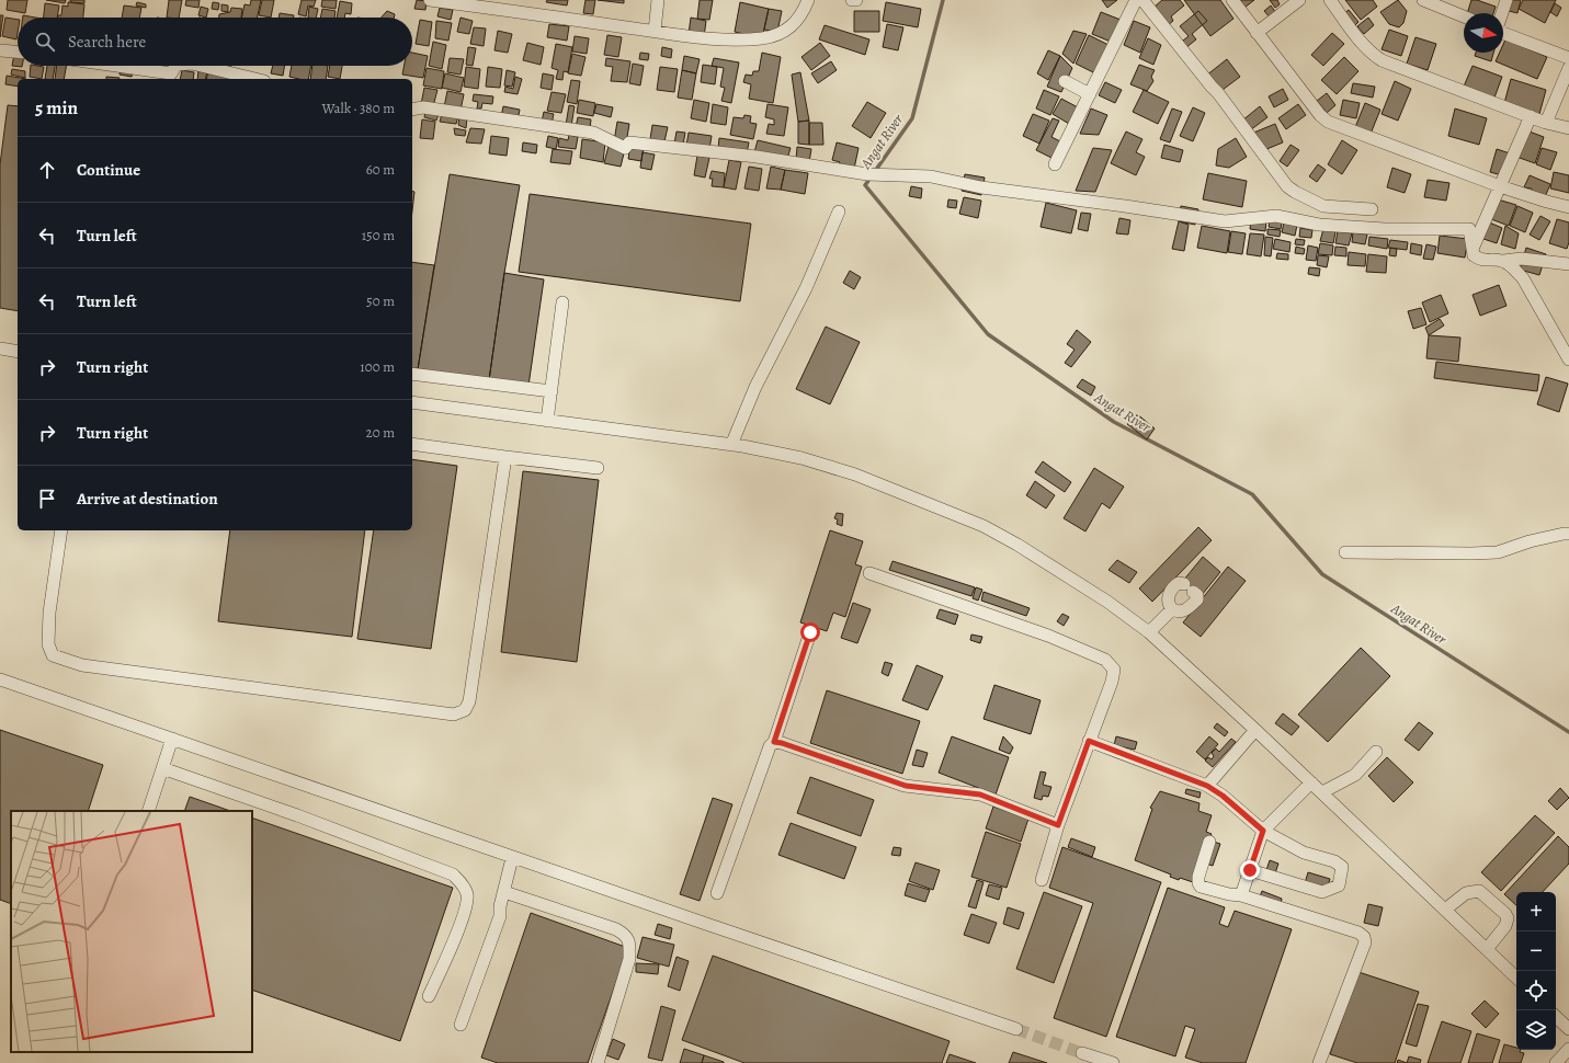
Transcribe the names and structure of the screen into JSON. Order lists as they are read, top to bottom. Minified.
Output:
{"water":["Angat River"],"north":"right","page":{"search":"Search here","heading":["5 min","Walk · 380 m"],"list":[["Continue","60 m"],["Turn left","150 m"],["Turn left","50 m"],["Turn right","100 m"],["Turn right","20 m"],"Arrive at destination"],"map_buttons":["+","−"]}}
